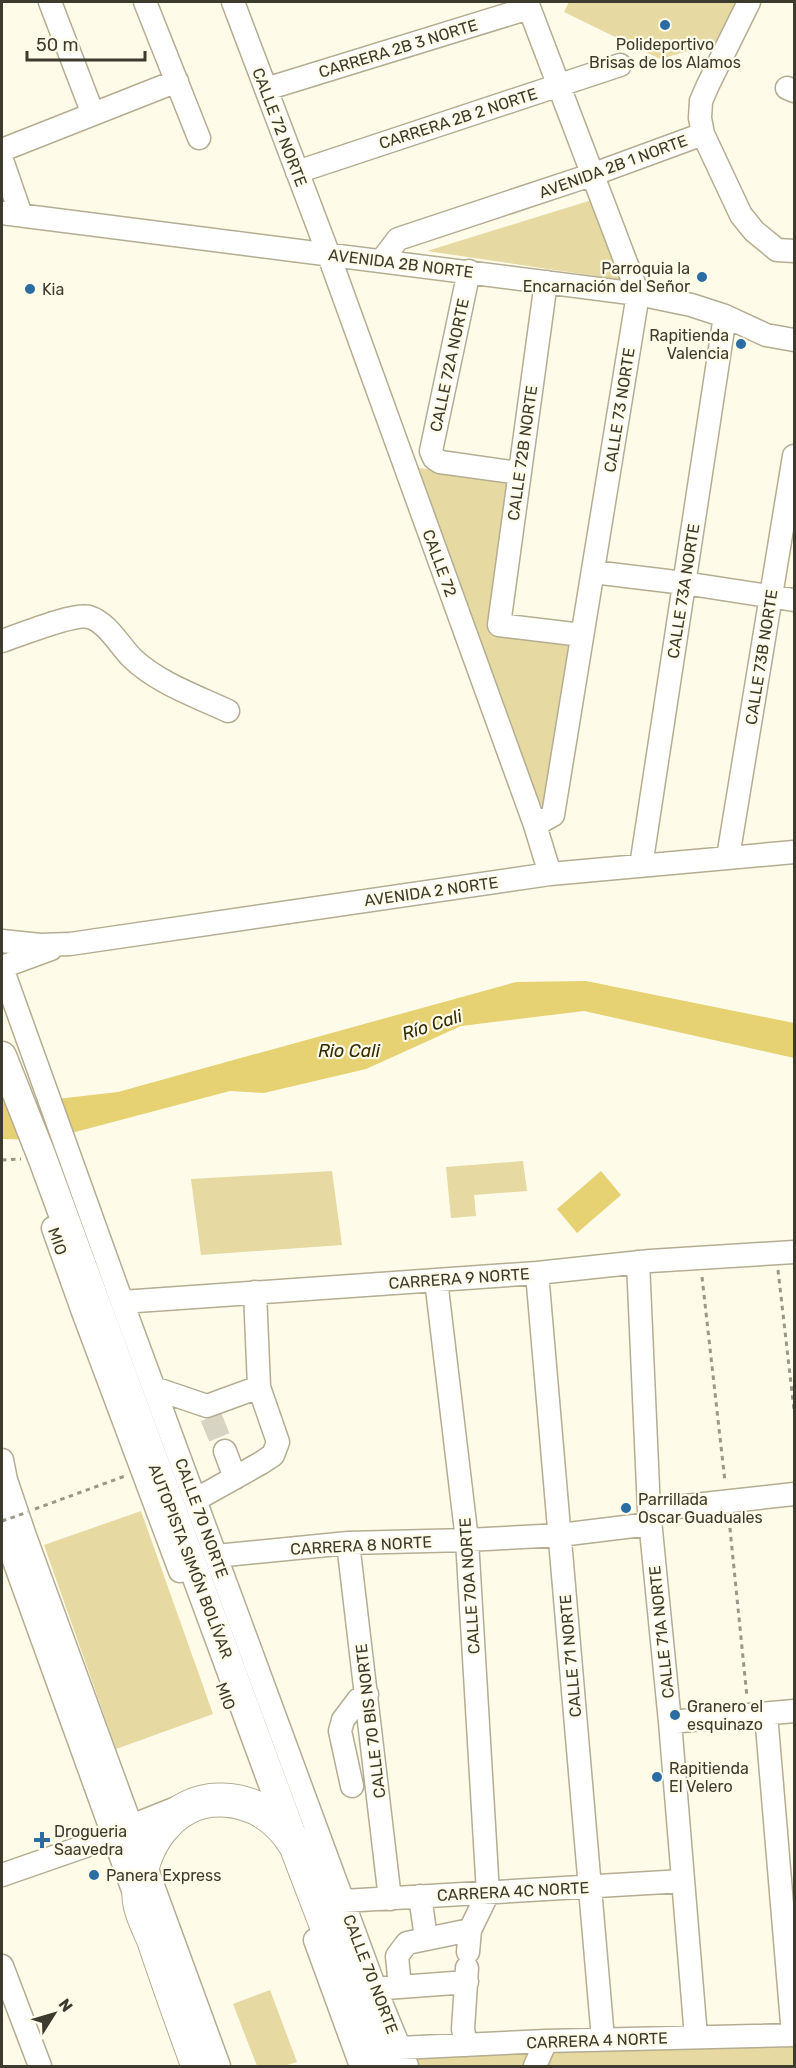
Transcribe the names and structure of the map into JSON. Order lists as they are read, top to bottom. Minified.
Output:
{"streets":{"highway":["AUTOPISTA SIMÓN BOLÍVAR"],"street":["CARRERA 2B 3 NORTE","CARRERA 2B 2 NORTE","CALLE 72 NORTE","AVENIDA 2B 1 NORTE","AVENIDA 2B NORTE","CALLE 72A NORTE","CALLE 73 NORTE","CALLE 72B NORTE","CALLE 72","CALLE 73A NORTE","CALLE 73B NORTE","AVENIDA 2 NORTE","MIO","CARRERA 9 NORTE","CALLE 70 NORTE","CARRERA 8 NORTE","CALLE 70A NORTE","CALLE 71A NORTE","CALLE 71 NORTE","CALLE 70 BIS NORTE","CARRERA 4C NORTE","CARRERA 4 NORTE"]},"crossings":[["CARRERA 2B 3 NORTE","CALLE 72 NORTE"],["CARRERA 2B 3 NORTE","CALLE 73 NORTE"],["CARRERA 2B 2 NORTE","CALLE 72 NORTE"],["CARRERA 2B 2 NORTE","CALLE 73 NORTE"],["CALLE 72 NORTE","AVENIDA 2B NORTE"],["CALLE 72 NORTE","CALLE 72"],["AVENIDA 2B 1 NORTE","AVENIDA 2B NORTE"],["AVENIDA 2B 1 NORTE","CALLE 73 NORTE"],["AVENIDA 2B NORTE","CALLE 72A NORTE"],["AVENIDA 2B NORTE","CALLE 73 NORTE"],["AVENIDA 2B NORTE","CALLE 72B NORTE"],["AVENIDA 2B NORTE","CALLE 72"],["AVENIDA 2B NORTE","CALLE 73A NORTE"],["CALLE 72A NORTE","CALLE 72B NORTE"],["CALLE 73 NORTE","CALLE 72B NORTE"],["CALLE 73 NORTE","CALLE 72"],["CALLE 72","AVENIDA 2 NORTE"],["CALLE 73A NORTE","AVENIDA 2 NORTE"],["CALLE 73B NORTE","AVENIDA 2 NORTE"],["AVENIDA 2 NORTE","CALLE 70 NORTE"],["MIO","CALLE 70 NORTE"],["MIO","AUTOPISTA SIMÓN BOLÍVAR"],["MIO","CARRERA 4 NORTE"],["CARRERA 9 NORTE","CALLE 70 NORTE"],["CARRERA 9 NORTE","CALLE 70A NORTE"],["CARRERA 9 NORTE","CALLE 71A NORTE"],["CARRERA 9 NORTE","CALLE 71 NORTE"],["CALLE 70 NORTE","CARRERA 8 NORTE"],["CALLE 70 NORTE","AUTOPISTA SIMÓN BOLÍVAR"],["CALLE 70 NORTE","CARRERA 4C NORTE"],["CALLE 70 NORTE","CARRERA 4 NORTE"],["CARRERA 8 NORTE","CALLE 70A NORTE"],["CARRERA 8 NORTE","CALLE 71A NORTE"],["CARRERA 8 NORTE","CALLE 71 NORTE"],["CARRERA 8 NORTE","CALLE 70 BIS NORTE"],["AUTOPISTA SIMÓN BOLÍVAR","CARRERA 4 NORTE"],["CALLE 70A NORTE","CARRERA 4C NORTE"],["CALLE 71A NORTE","CARRERA 4C NORTE"],["CALLE 71A NORTE","CARRERA 4 NORTE"],["CALLE 71 NORTE","CARRERA 4C NORTE"],["CALLE 71 NORTE","CARRERA 4 NORTE"],["CALLE 70 BIS NORTE","CARRERA 4C NORTE"]],"water":["Río Cali","Rio Cali"],"places":{"other":["Polideportivo Brisas de los Alamos","Parroquia la Encarnación del Señor","Kia","Rapitienda Valencia","Parrillada Oscar Guaduales","Granero el esquinazo","Rapitienda El Velero","Panera Express"],"health":["Drogueria Saavedra"]},"scale_bar":"50 m","north":"top right"}
